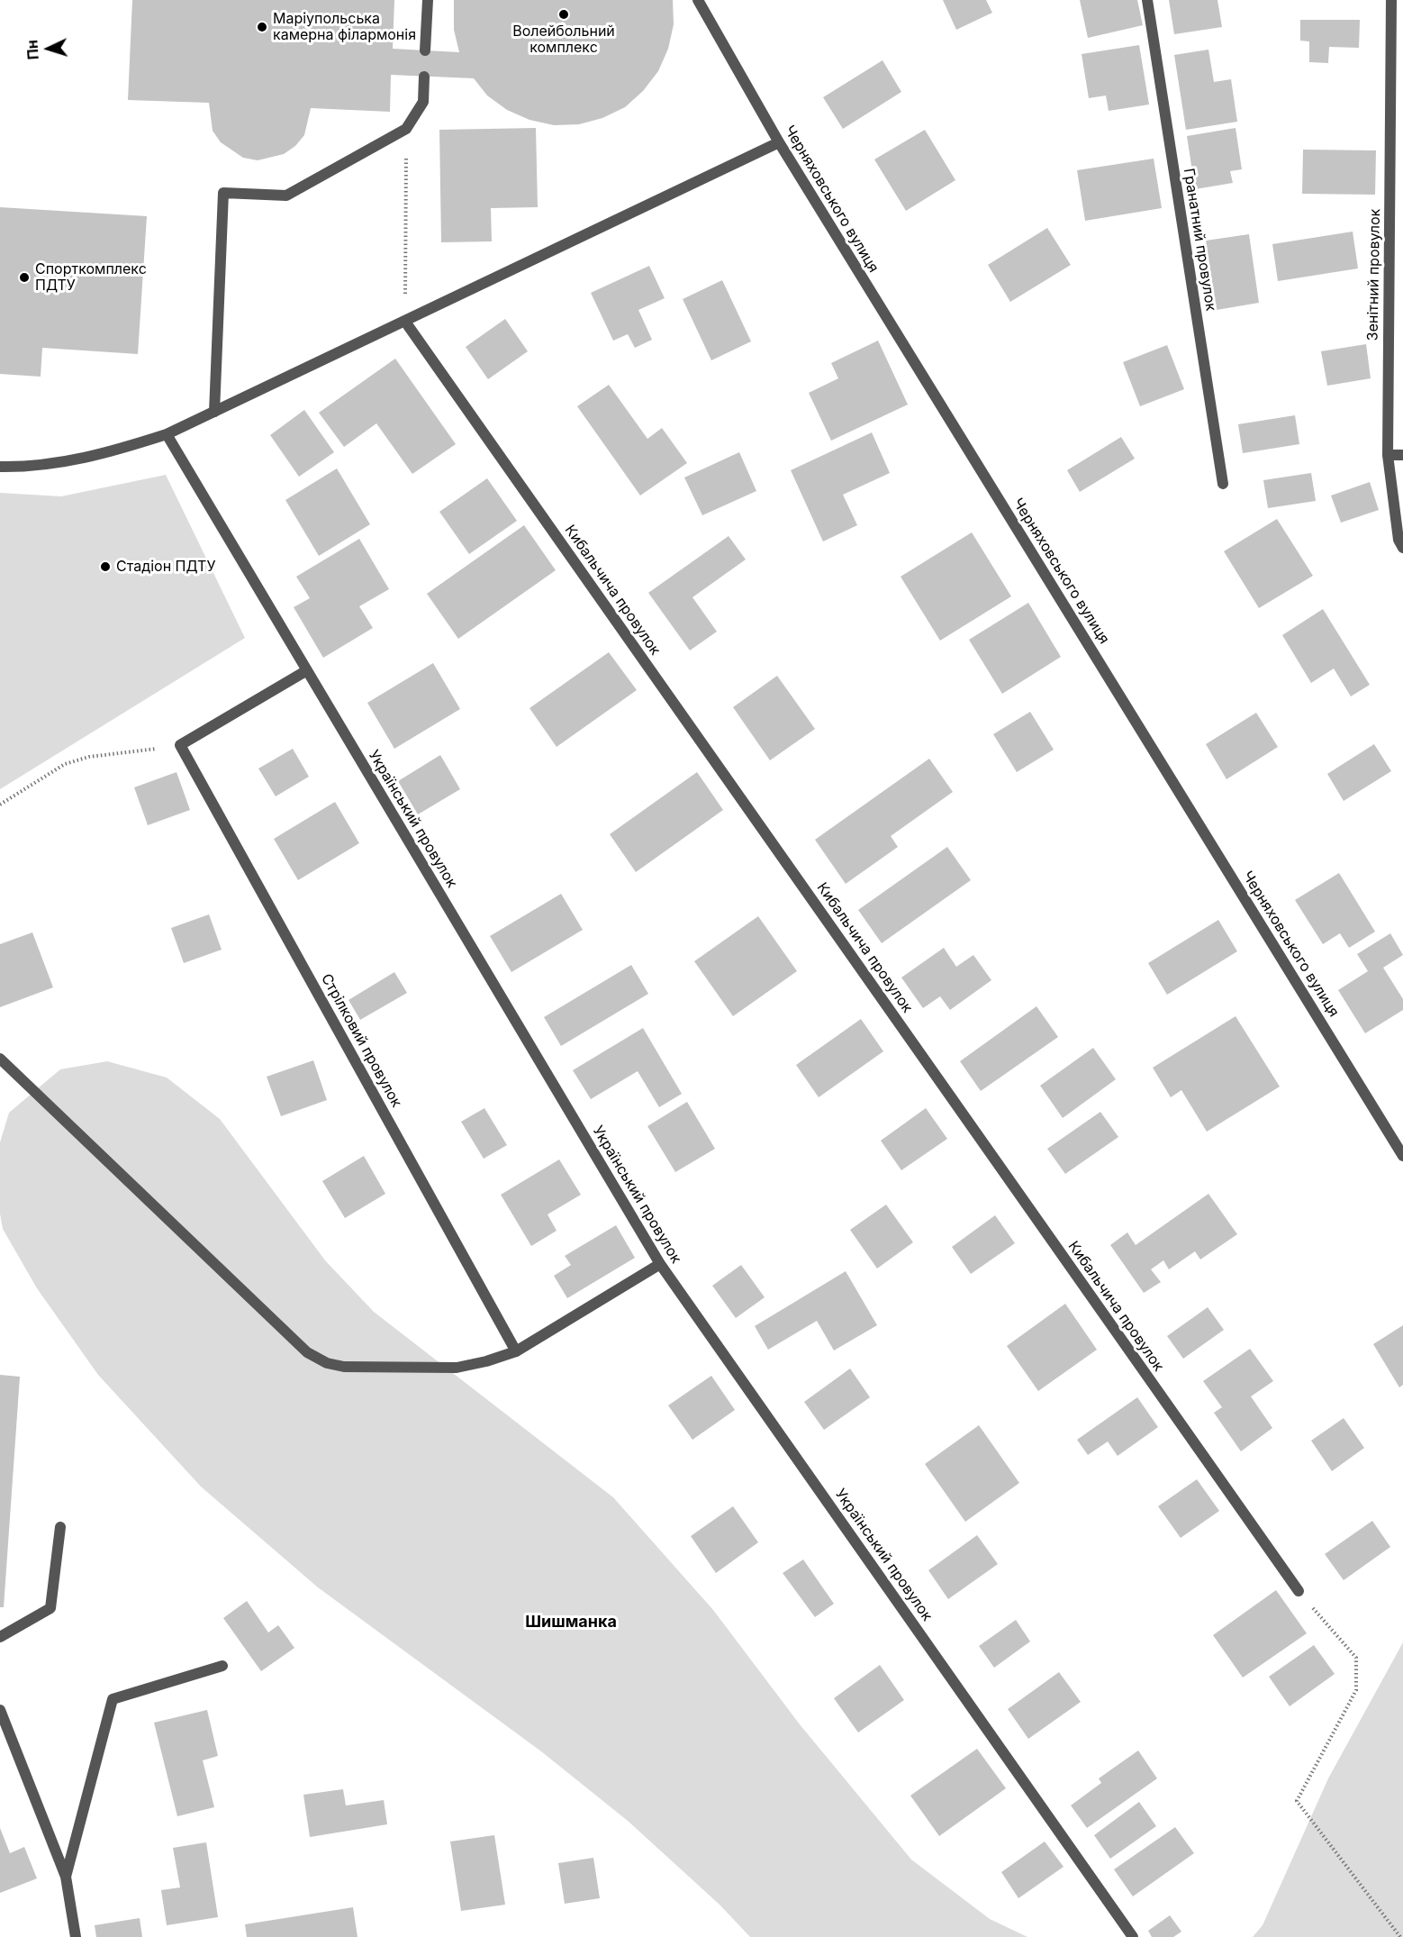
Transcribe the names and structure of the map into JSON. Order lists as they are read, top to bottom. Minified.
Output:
{"streets":{"street":["Черняховського вулиця","Гранатний провулок","Зенітний провулок","Кибальчича провулок","Український провулок","Стрілковий провулок"]},"districts":["Шишманка"],"places":["Волейбольний комплекс","Маріупольська камерна філармонія","Спорткомплекс ПДТУ","Стадіон ПДТУ"],"north":"left"}
